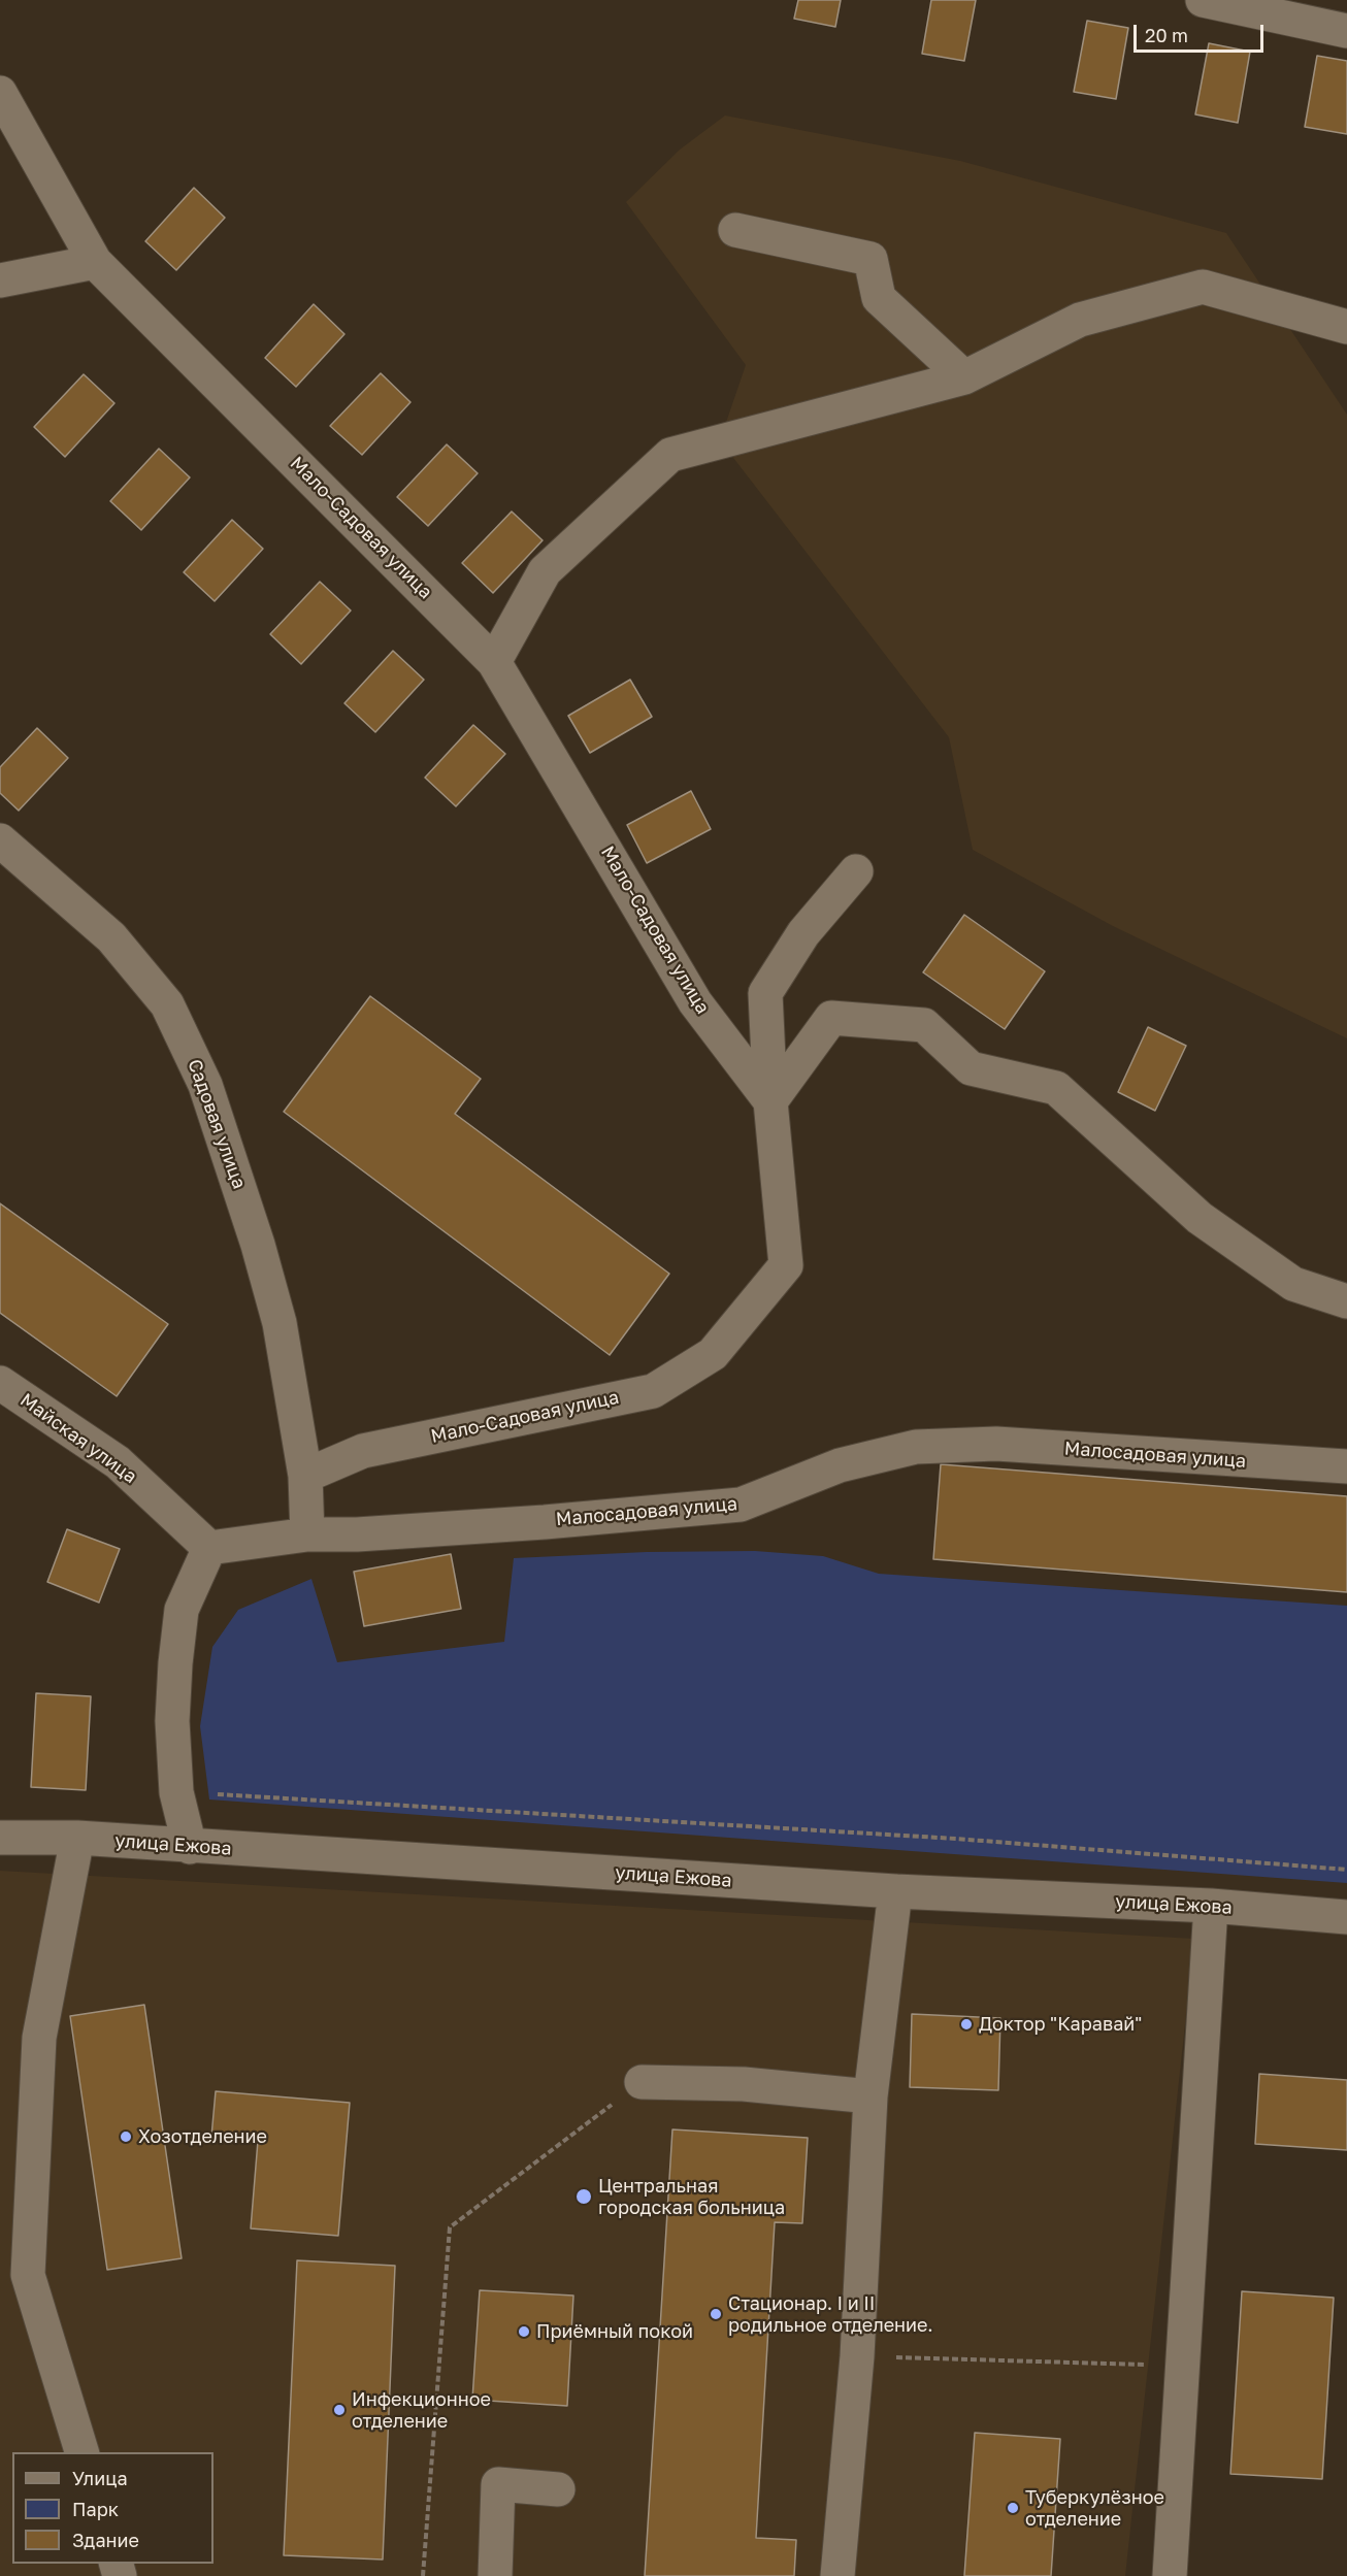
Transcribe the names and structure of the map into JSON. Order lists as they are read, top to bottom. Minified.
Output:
{"streets":{"street":["Мало-Садовая улица","Садовая улица","Майская улица","Малосадовая улица","улица Ежова"]},"crossings":[["Мало-Садовая улица","Садовая улица"],["Майская улица","Малосадовая улица"]],"places":["Доктор \"Каравай\"","Хозотделение","Центральная городская больница","Стационар. I и II родильное отделение.","Приёмный покой","Инфекционное отделение","Туберкулёзное отделение"],"legend":["Улица","Парк","Здание"],"scale_bar":"20 m"}
